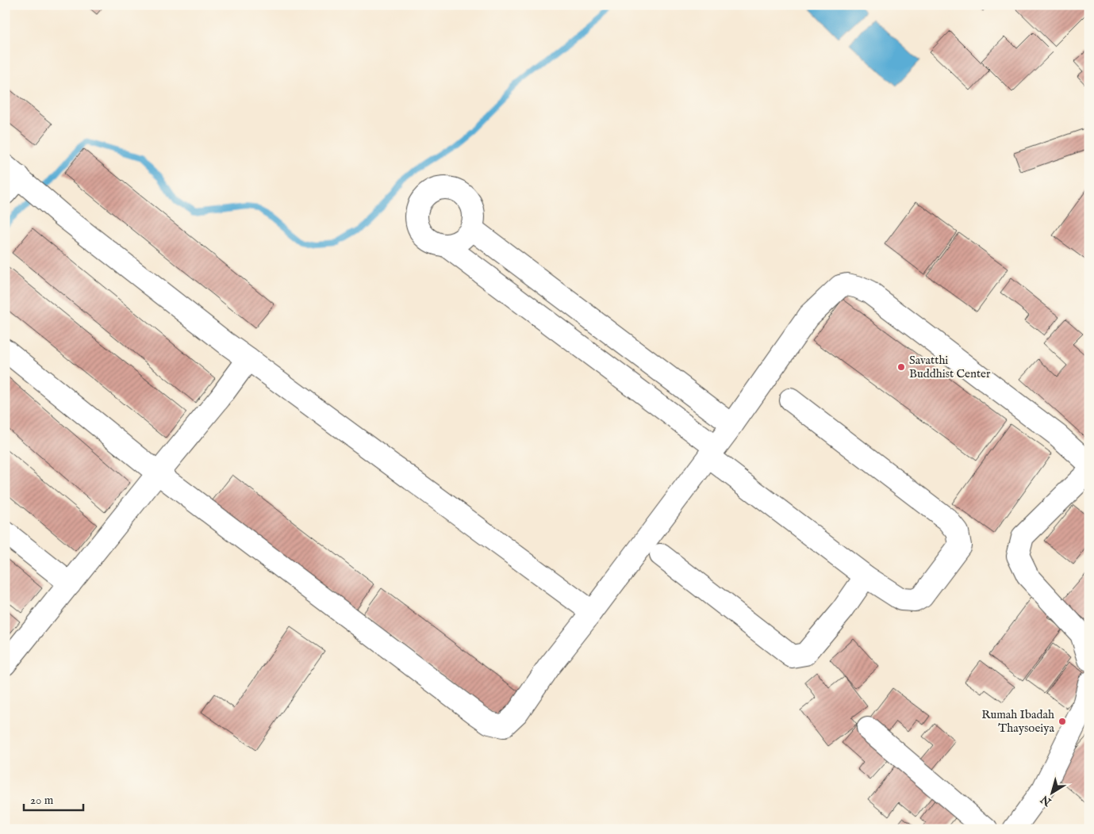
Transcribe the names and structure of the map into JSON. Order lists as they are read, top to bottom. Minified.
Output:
{"places":["Savatthi Buddhist Center","Rumah Ibadah Thaysoeiya"],"scale_bar":"20 m","north":"bottom left"}
